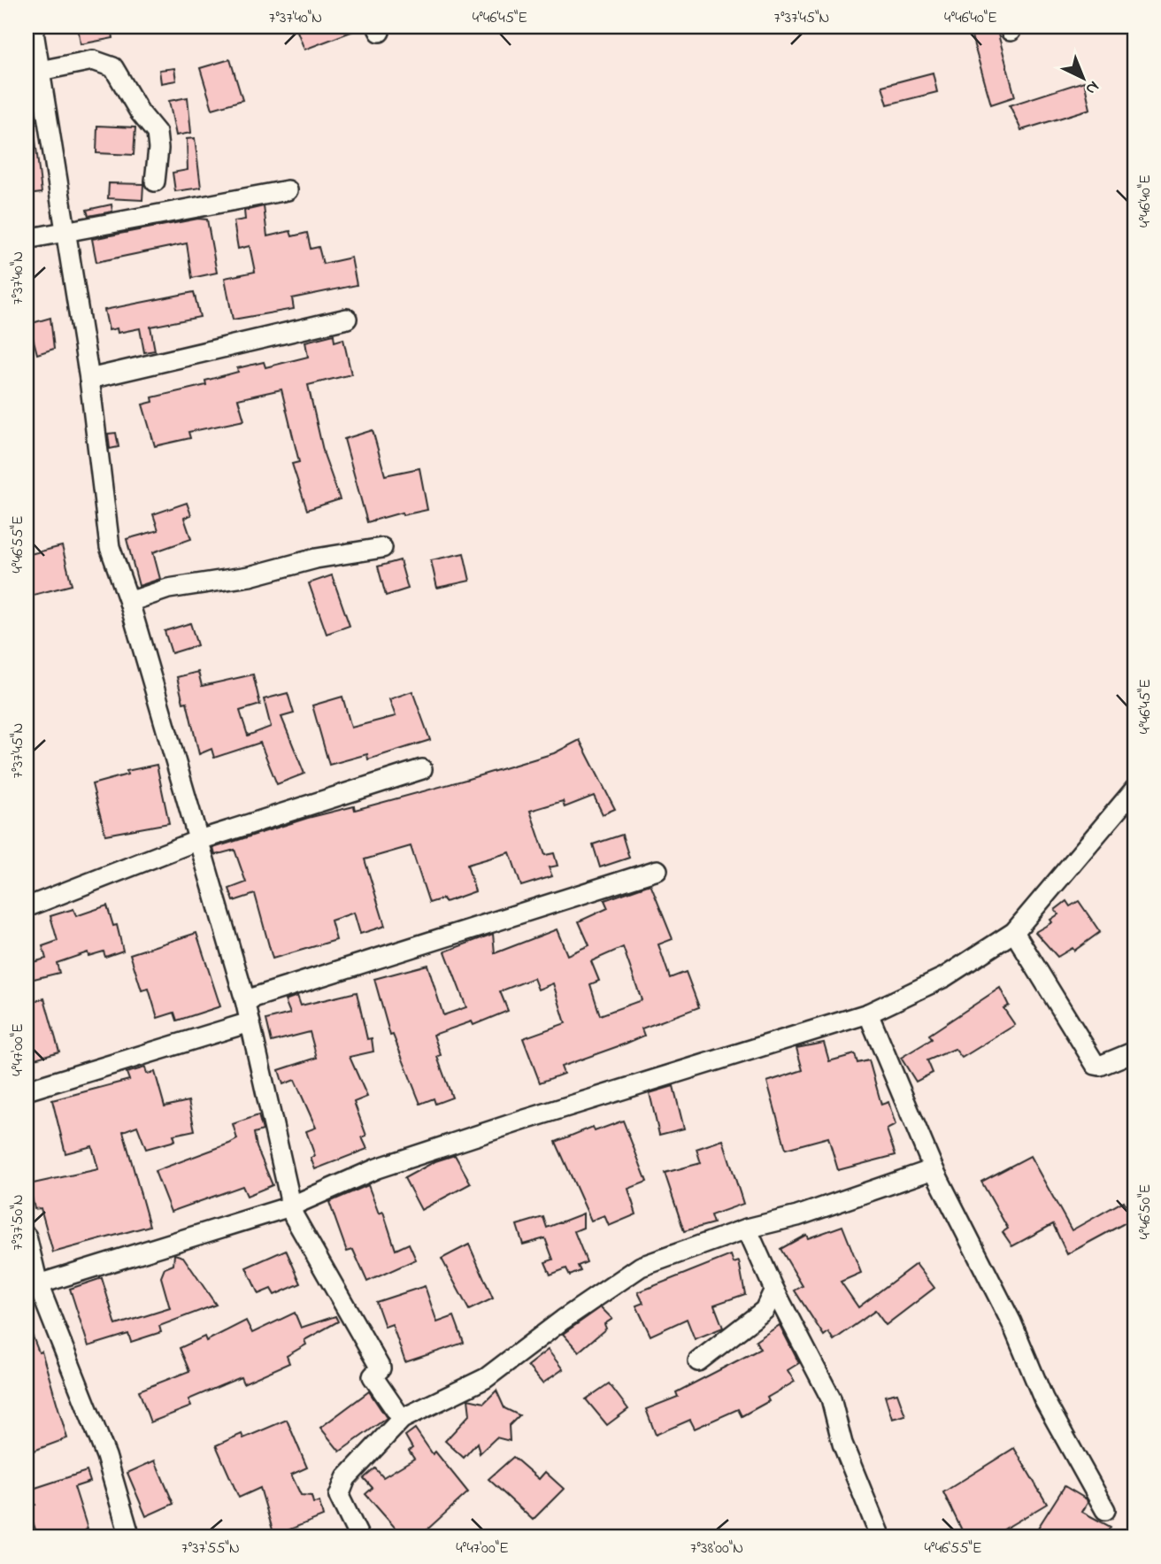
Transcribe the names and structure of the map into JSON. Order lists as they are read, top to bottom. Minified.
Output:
{"north":"bottom right","coordinates":["7°37'40\"N","4°46'45\"E","7°37'45\"N","4°46'40\"E","4°46'55\"E","4°47'00\"E","4°46'50\"E","7°37'50\"N","7°37'55\"N","7°38'00\"N"]}
